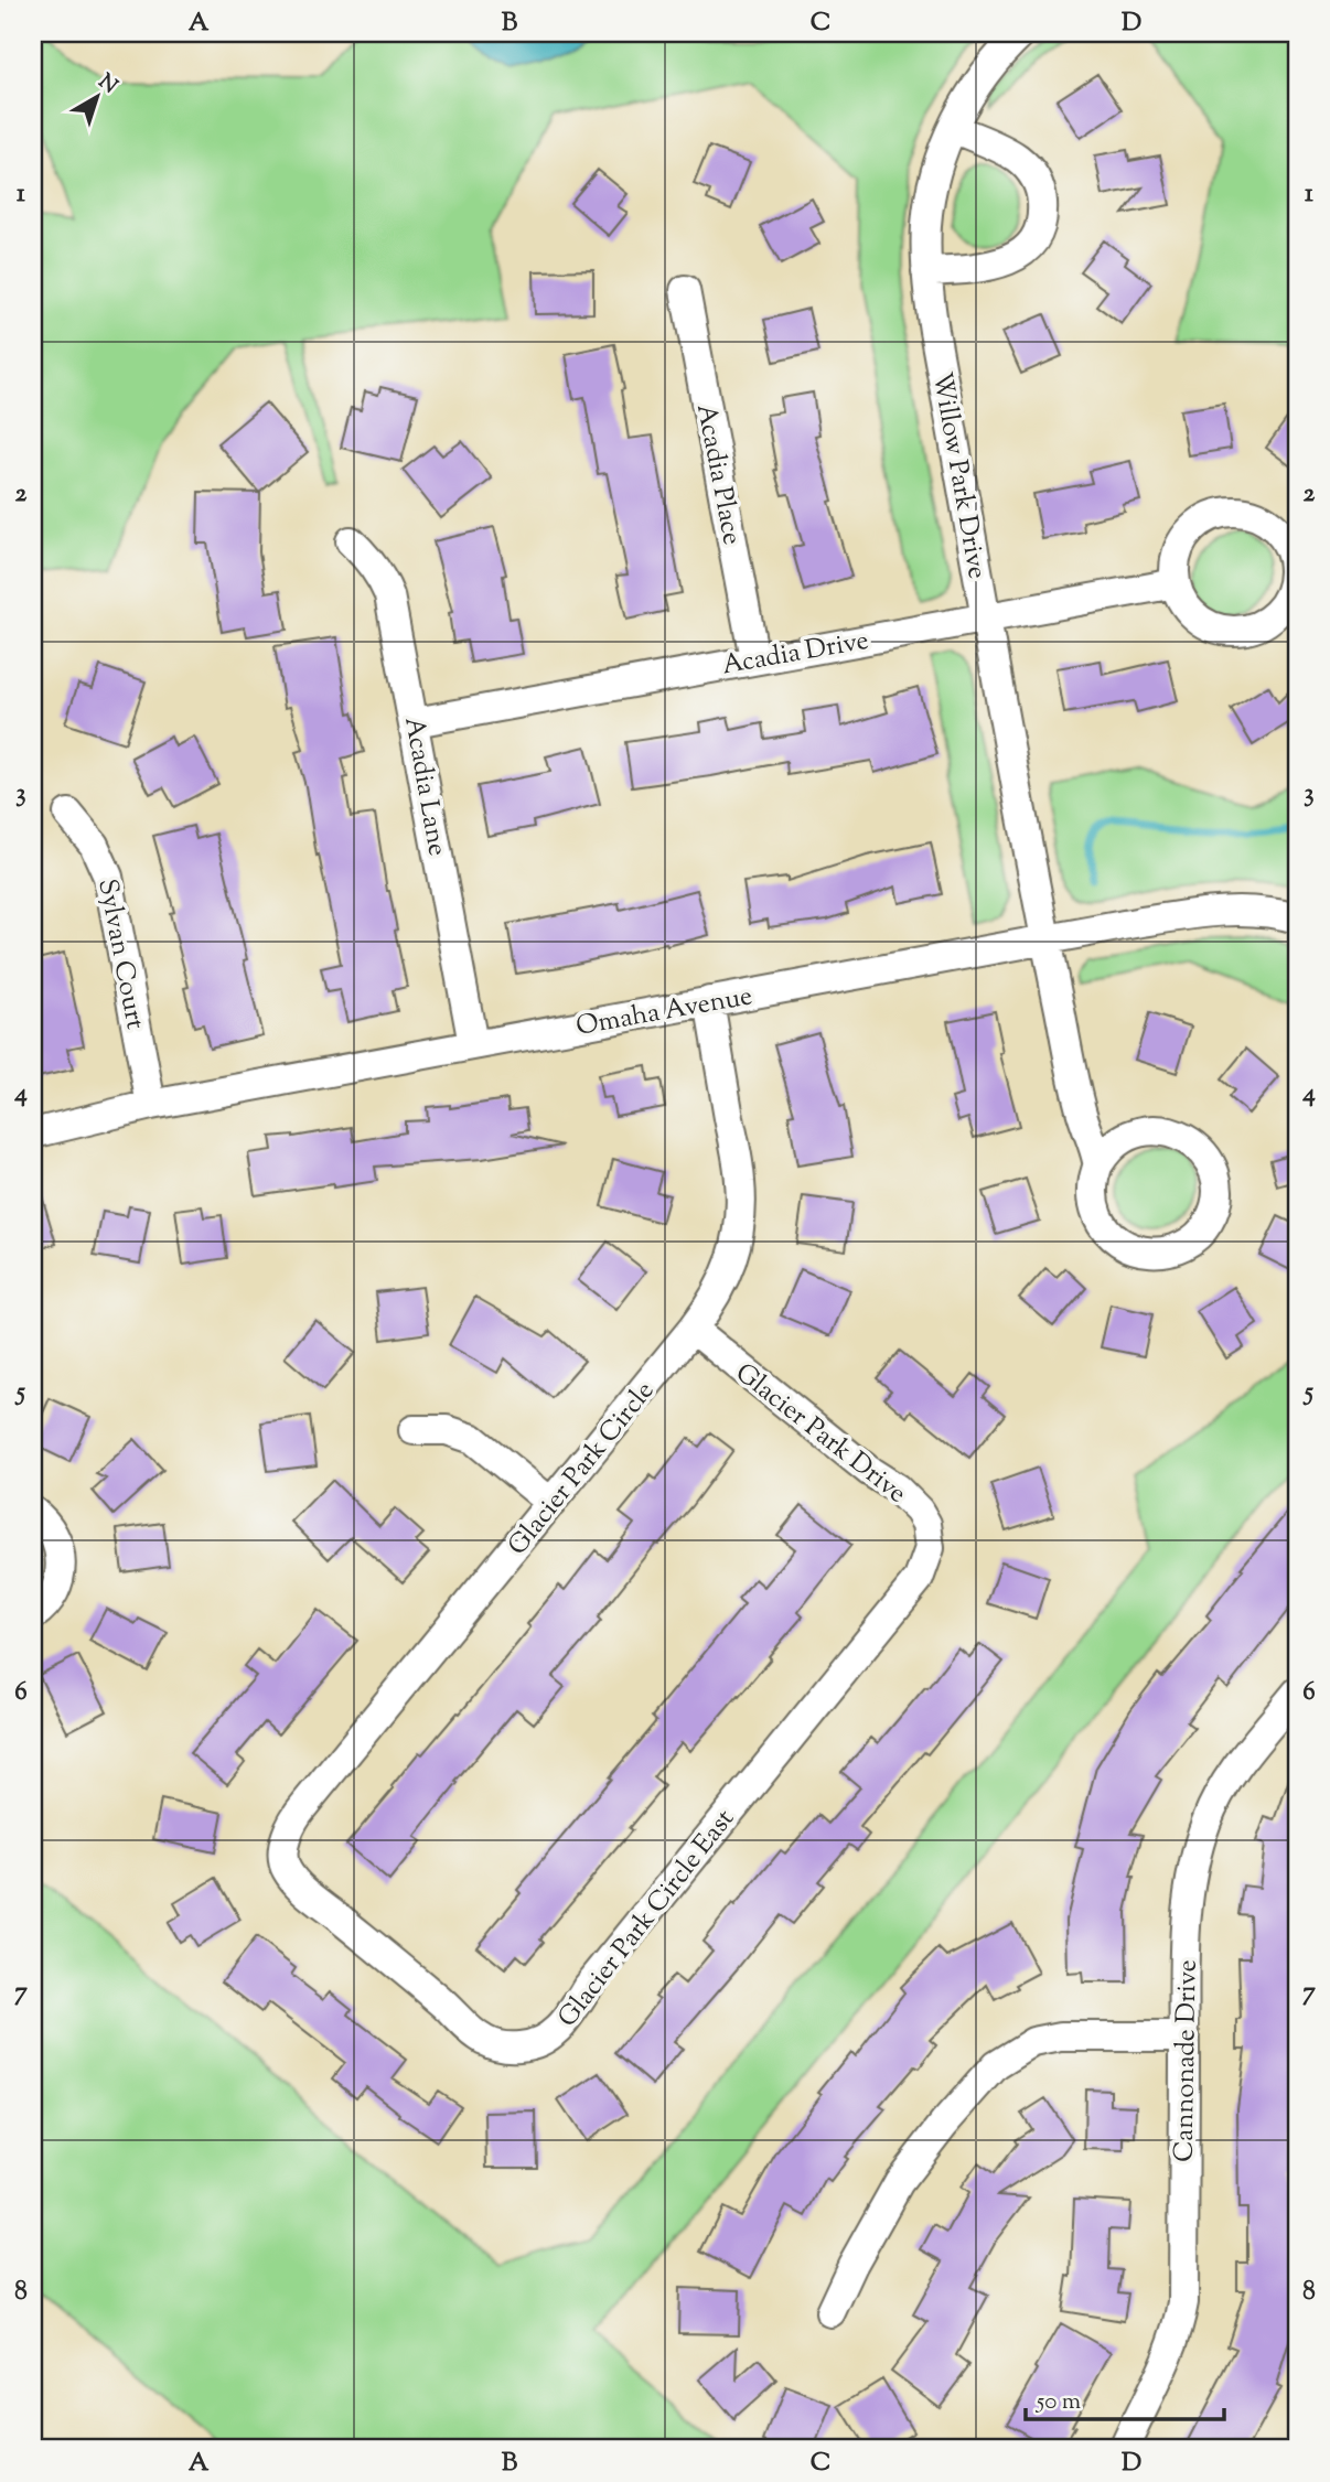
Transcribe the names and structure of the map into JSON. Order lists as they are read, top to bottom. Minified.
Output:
{"streets":{"street":["Acadia Place","Willow Park Drive","Acadia Drive","Acadia Lane","Sylvan Court","Omaha Avenue","Glacier Park Drive","Glacier Park Circle","Glacier Park Circle East","Cannonade Drive"]},"crossings":[["Acadia Place","Acadia Drive"],["Willow Park Drive","Acadia Drive"],["Willow Park Drive","Omaha Avenue"],["Acadia Drive","Acadia Lane"],["Acadia Lane","Omaha Avenue"],["Sylvan Court","Omaha Avenue"],["Omaha Avenue","Glacier Park Circle"],["Glacier Park Drive","Glacier Park Circle"],["Glacier Park Drive","Glacier Park Circle East"],["Glacier Park Circle","Glacier Park Circle East"]],"scale_bar":"50 m","north":"top right","grid":{"columns":["A","B","C","D"],"rows":["1","2","3","4","5","6","7","8"]}}
